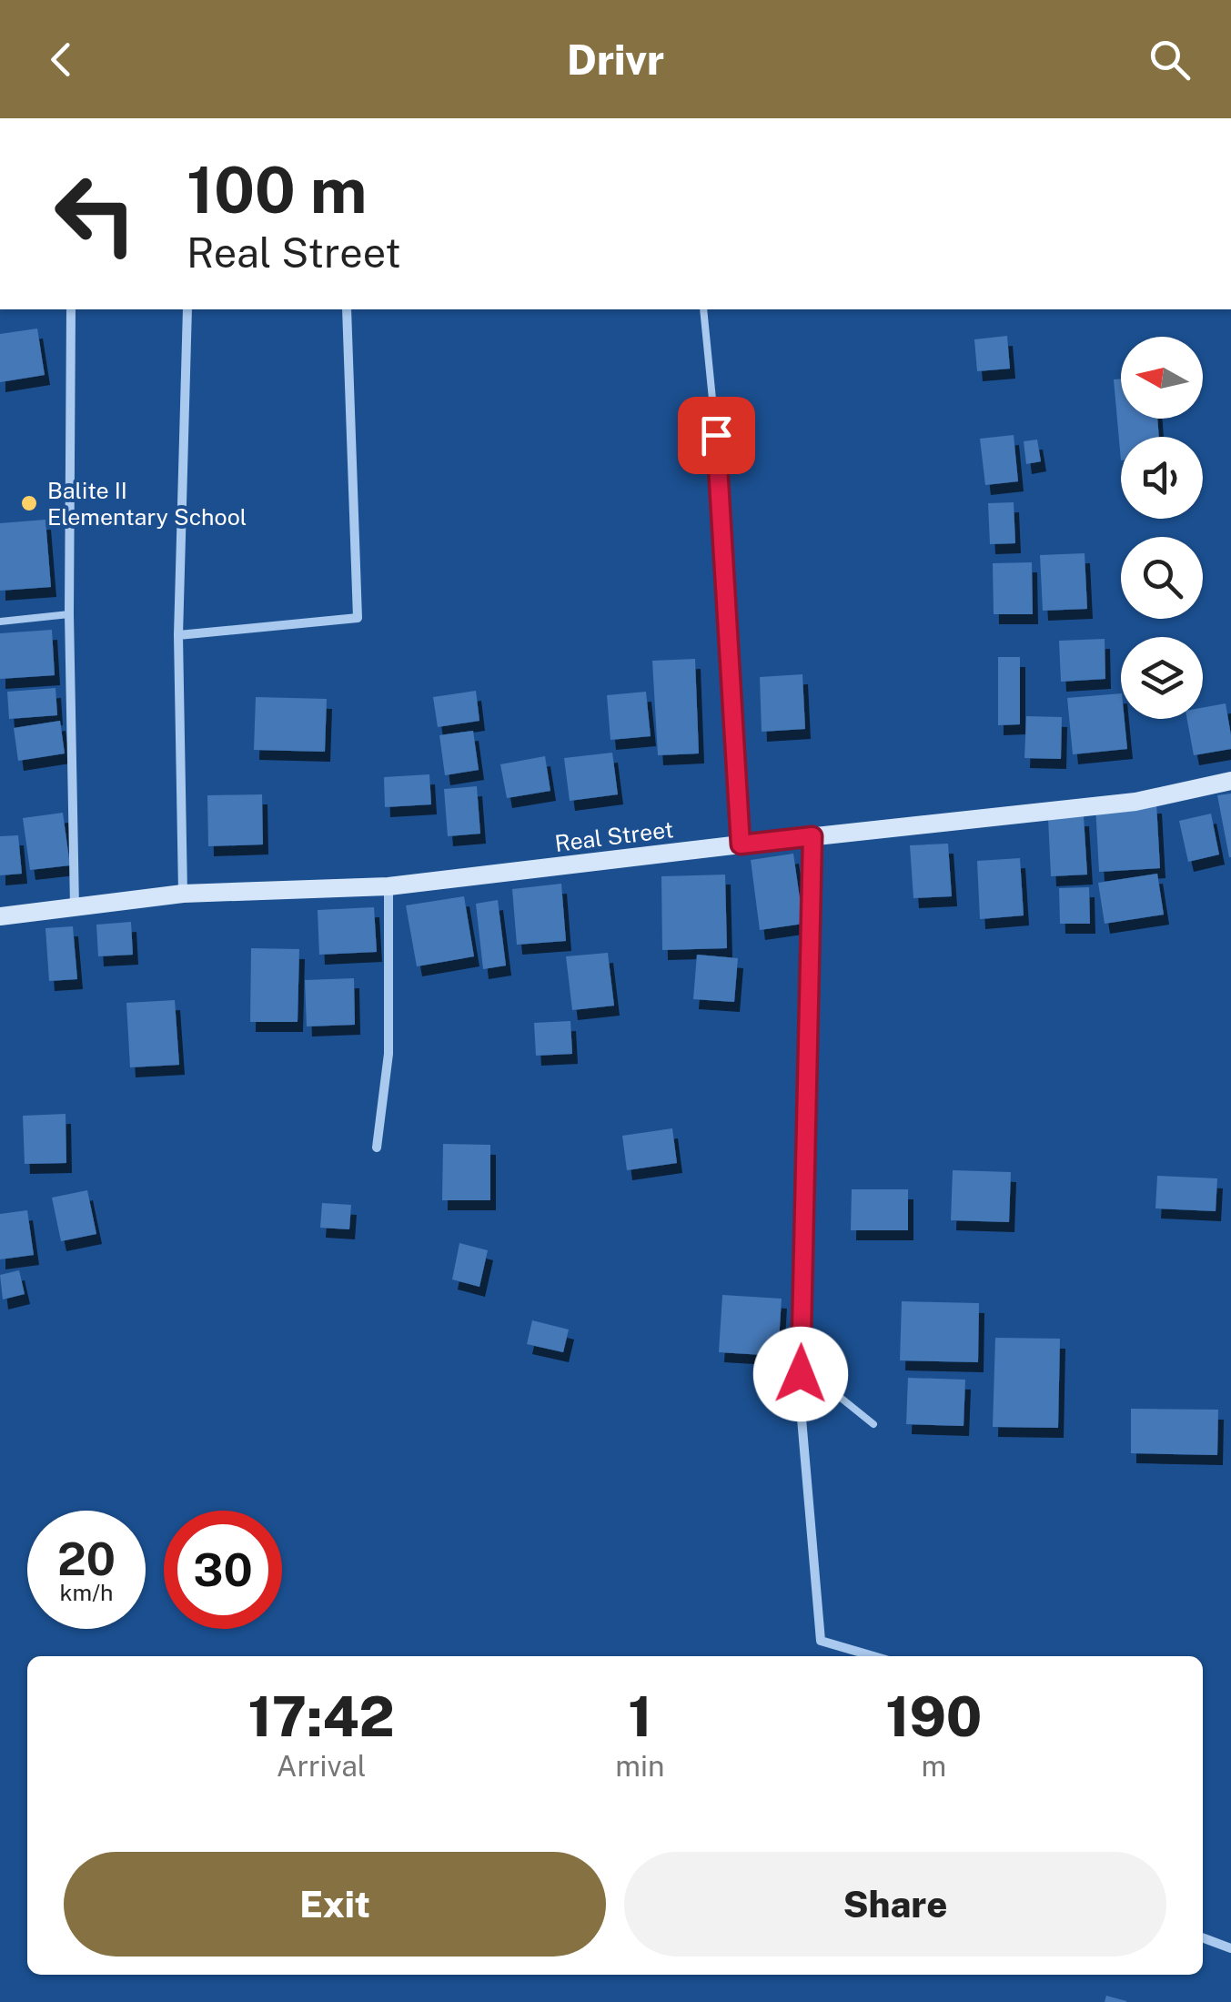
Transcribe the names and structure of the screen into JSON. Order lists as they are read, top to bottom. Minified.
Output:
{"streets":{"street":["Real Street"]},"places":["Balite II Elementary School"],"north":"left","page":{"header":"Drivr","turn":["100 m","Real Street"],"speed":"20 km/h","limit":"30","eta":["17:42","Arrival","1","min","190","m"],"buttons":["Exit","Share"]}}
